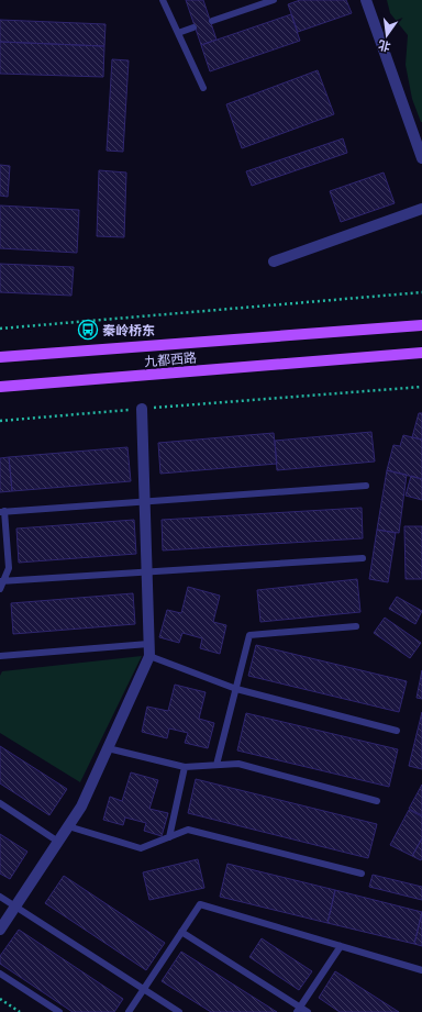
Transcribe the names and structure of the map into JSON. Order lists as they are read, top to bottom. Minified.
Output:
{"streets":{"main road":["九都西路"]},"places":{"bus stop":["秦岭桥东"]},"north":"bottom"}
